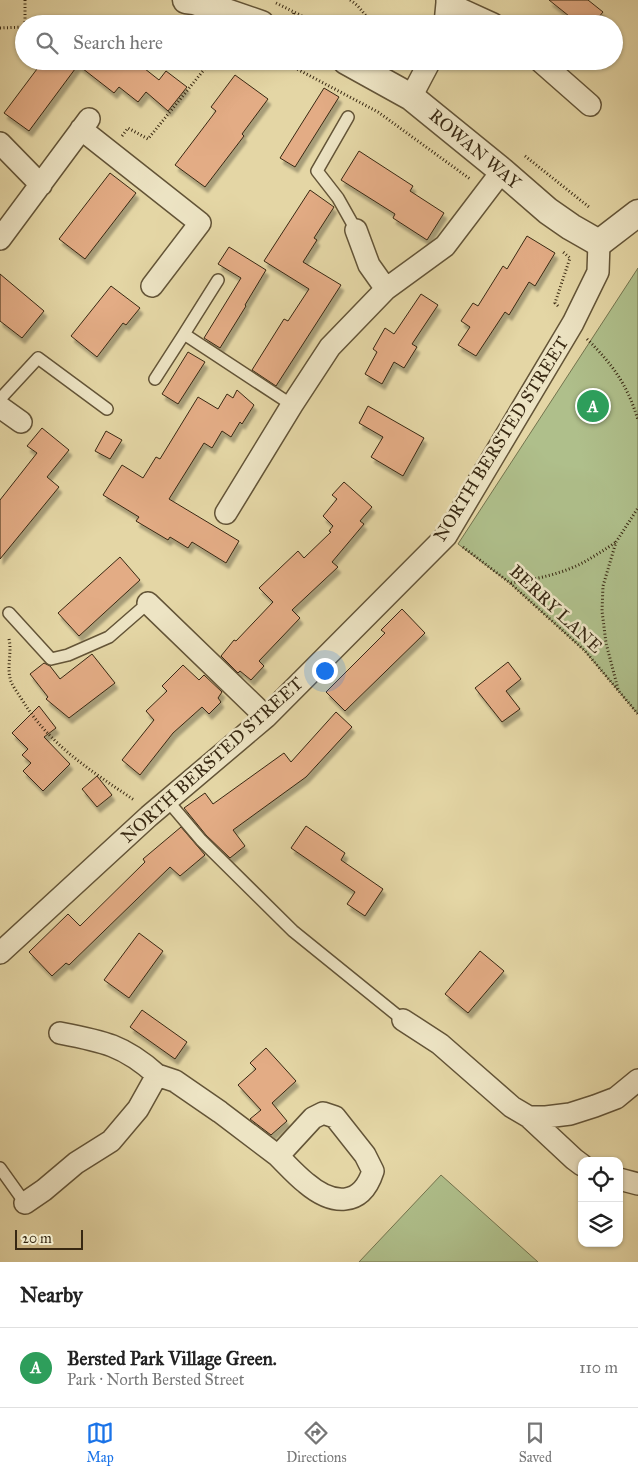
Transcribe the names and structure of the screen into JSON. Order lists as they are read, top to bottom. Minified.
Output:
{"streets":{"street":["ROWAN WAY","NORTH BERSTED STREET"],"path":["BERRY LANE"]},"crossings":[["ROWAN WAY","NORTH BERSTED STREET"],["NORTH BERSTED STREET","BERRY LANE"]],"scale_bar":"20 m","page":{"search":"Search here","pins":"A","scale":"20 m","heading":"Nearby","list":[{"mark":"A","name":"Bersted Park Village Green.","note":"Park · North Bersted Street","value":"110 m"}],"nav":["Map","Directions","Saved"]}}
